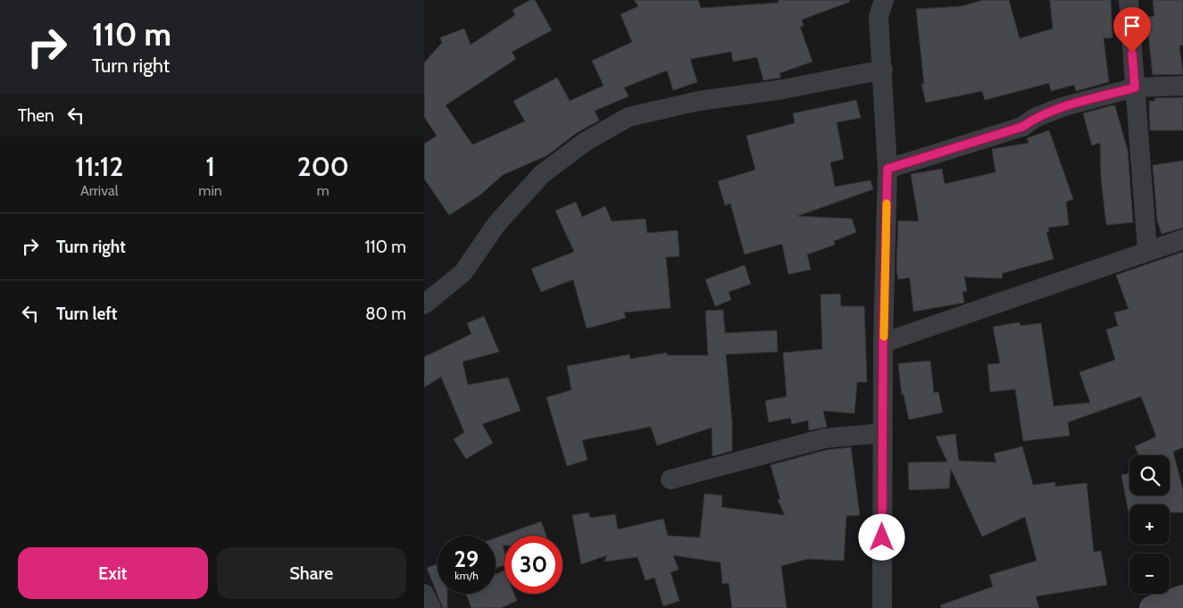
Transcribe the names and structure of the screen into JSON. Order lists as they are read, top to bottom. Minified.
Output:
{"page":{"turn":["110 m","Turn right"],"then":"Then","eta":["11:12","Arrival","1","min","200","m"],"list":[{"name":"Turn right","value":"110 m"},{"name":"Turn left","value":"80 m"}],"map_buttons":["+","−"],"speed":"29 km/h","limit":"30","buttons":["Exit","Share"]}}
